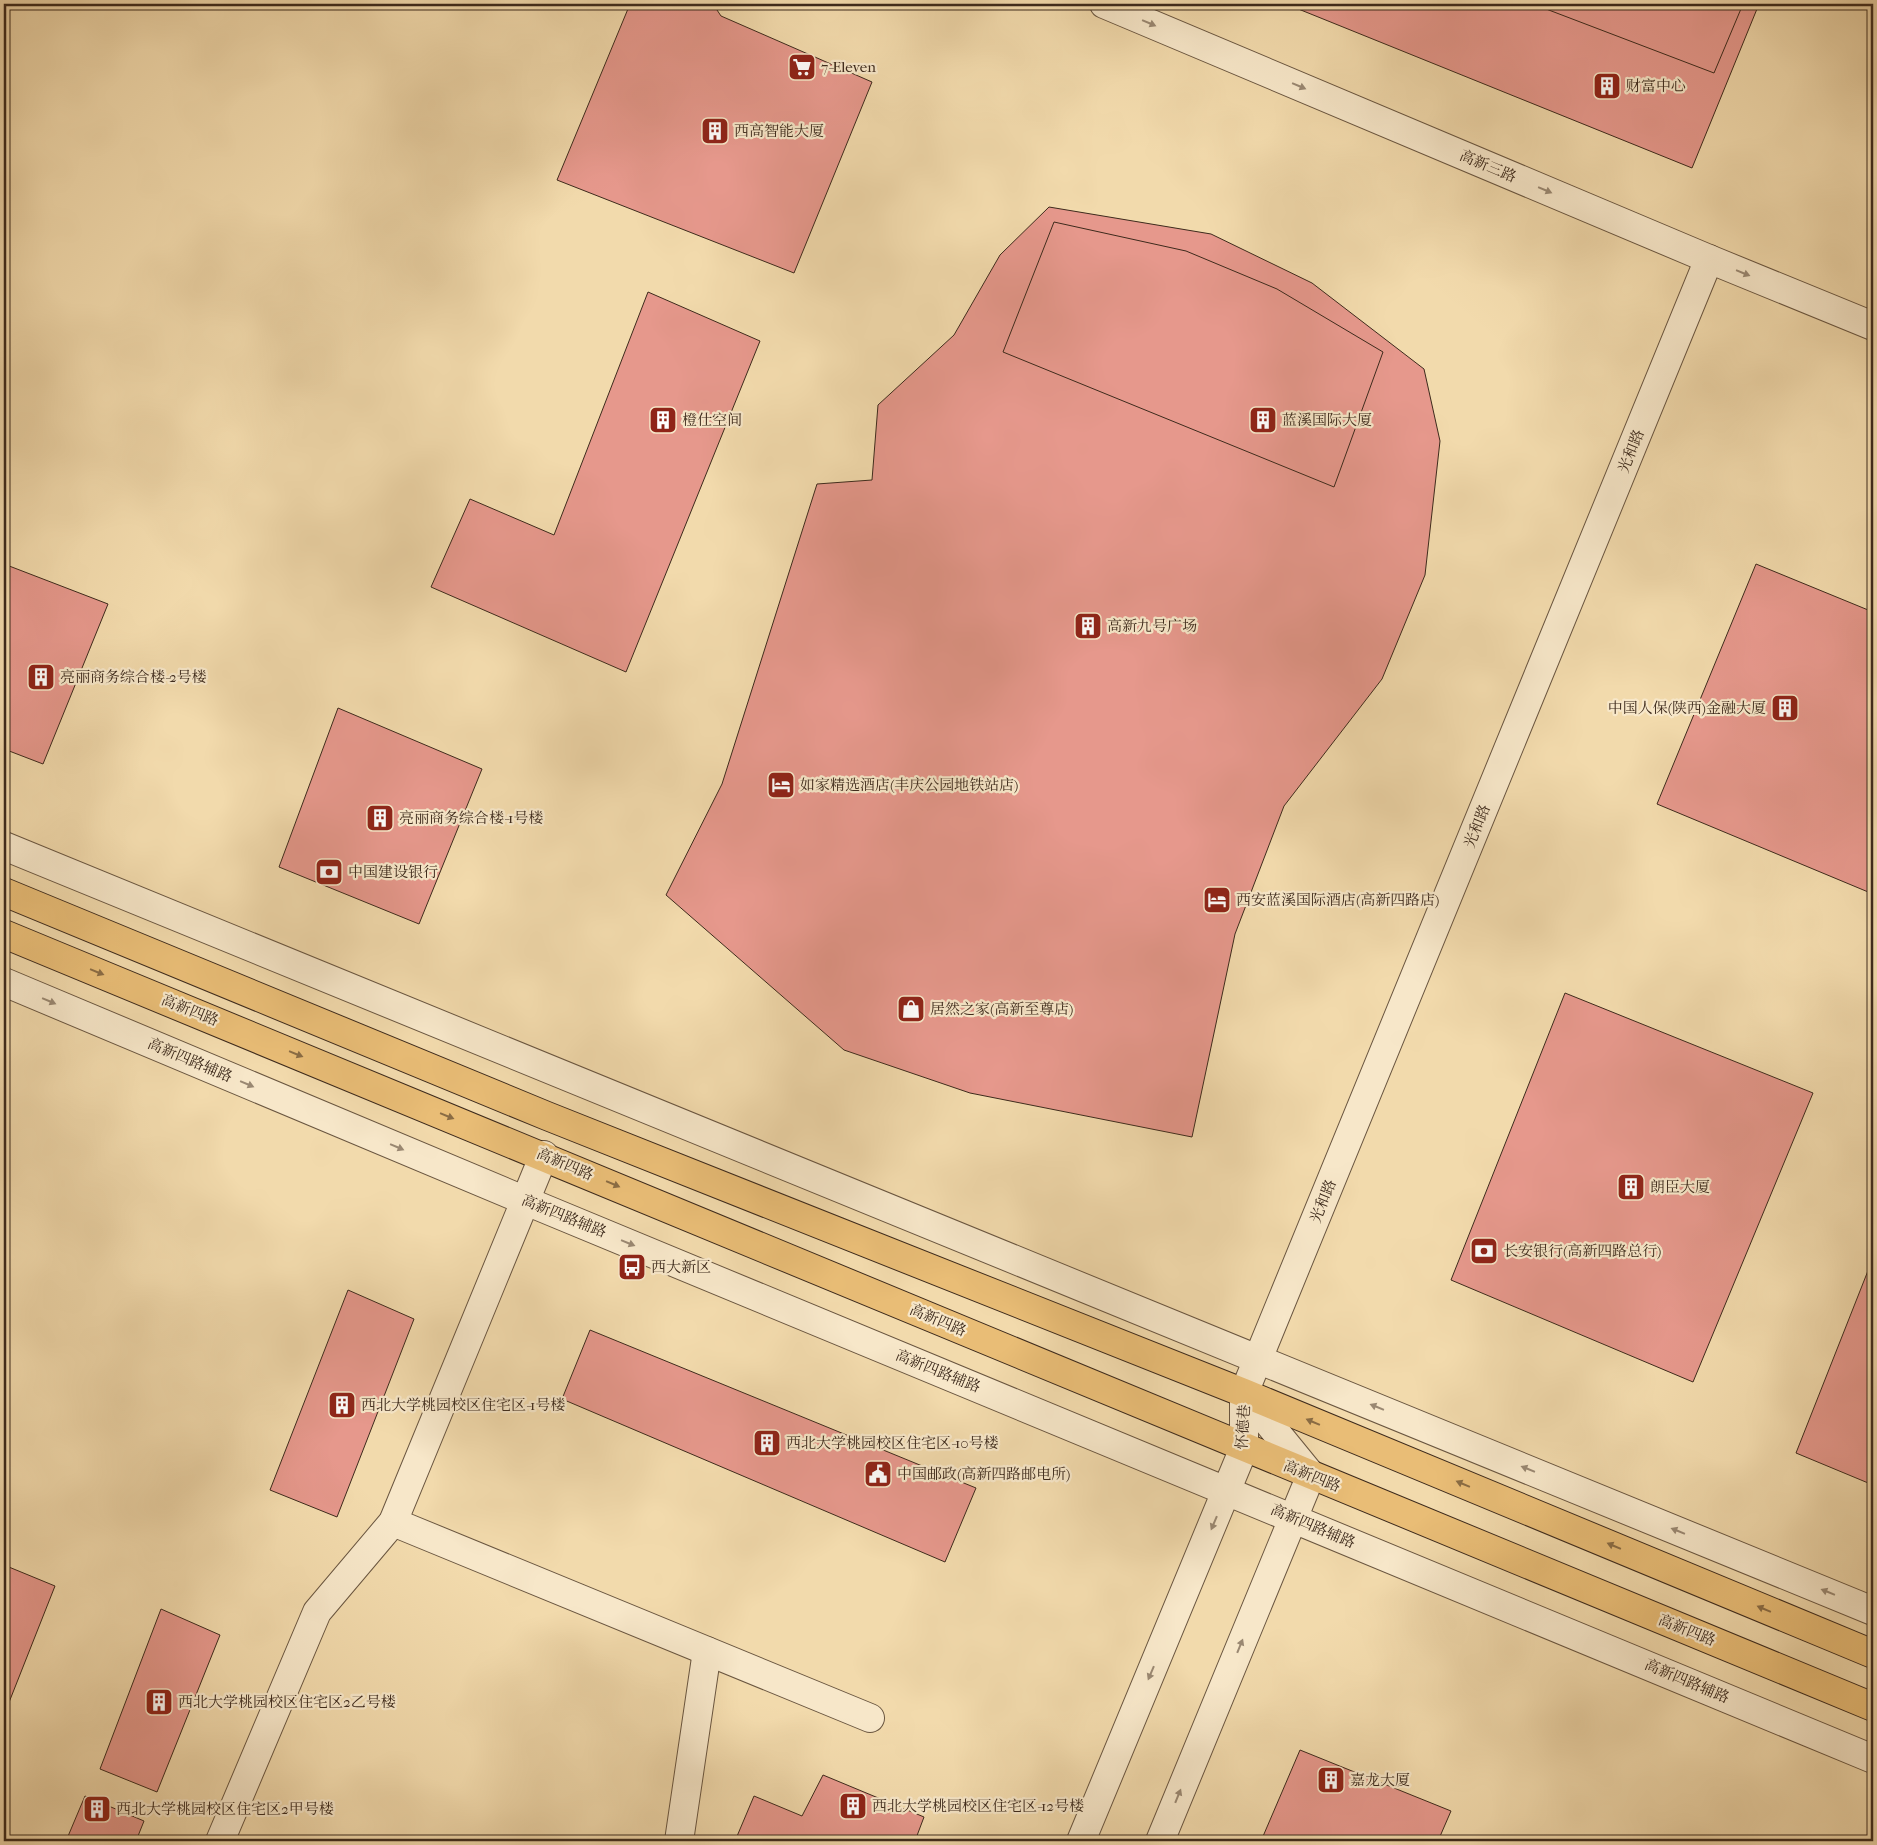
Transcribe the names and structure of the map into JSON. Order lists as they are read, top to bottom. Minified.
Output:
{"streets":{"main road":["高新四路"],"street":["高新三路","光和路","高新四路辅路","怀德巷"]},"crossings":[["高新三路","光和路"],["光和路","怀德巷"],["高新四路","怀德巷"],["高新四路辅路","怀德巷"]],"one_way":["高新三路"],"places":{"supermarket":["7-Eleven"],"building":["财富中心","西高智能大厦","橙仕空间","蓝溪国际大厦","高新九号广场","亮丽商务综合楼-2号楼","中国人保(陕西)金融大厦","亮丽商务综合楼-1号楼","朗臣大厦","西北大学桃园校区住宅区-1号楼","西北大学桃园校区住宅区-10号楼","西北大学桃园校区住宅区2乙号楼","嘉龙大厦","西北大学桃园校区住宅区-12号楼","西北大学桃园校区住宅区2甲号楼"],"hotel":["如家精选酒店(丰庆公园地铁站店)","西安蓝溪国际酒店(高新四路店)"],"bank":["中国建设银行","长安银行(高新四路总行)"],"shop":["居然之家(高新至尊店)"],"bus stop":["西大新区"],"public building":["中国邮政(高新四路邮电所)"]}}
